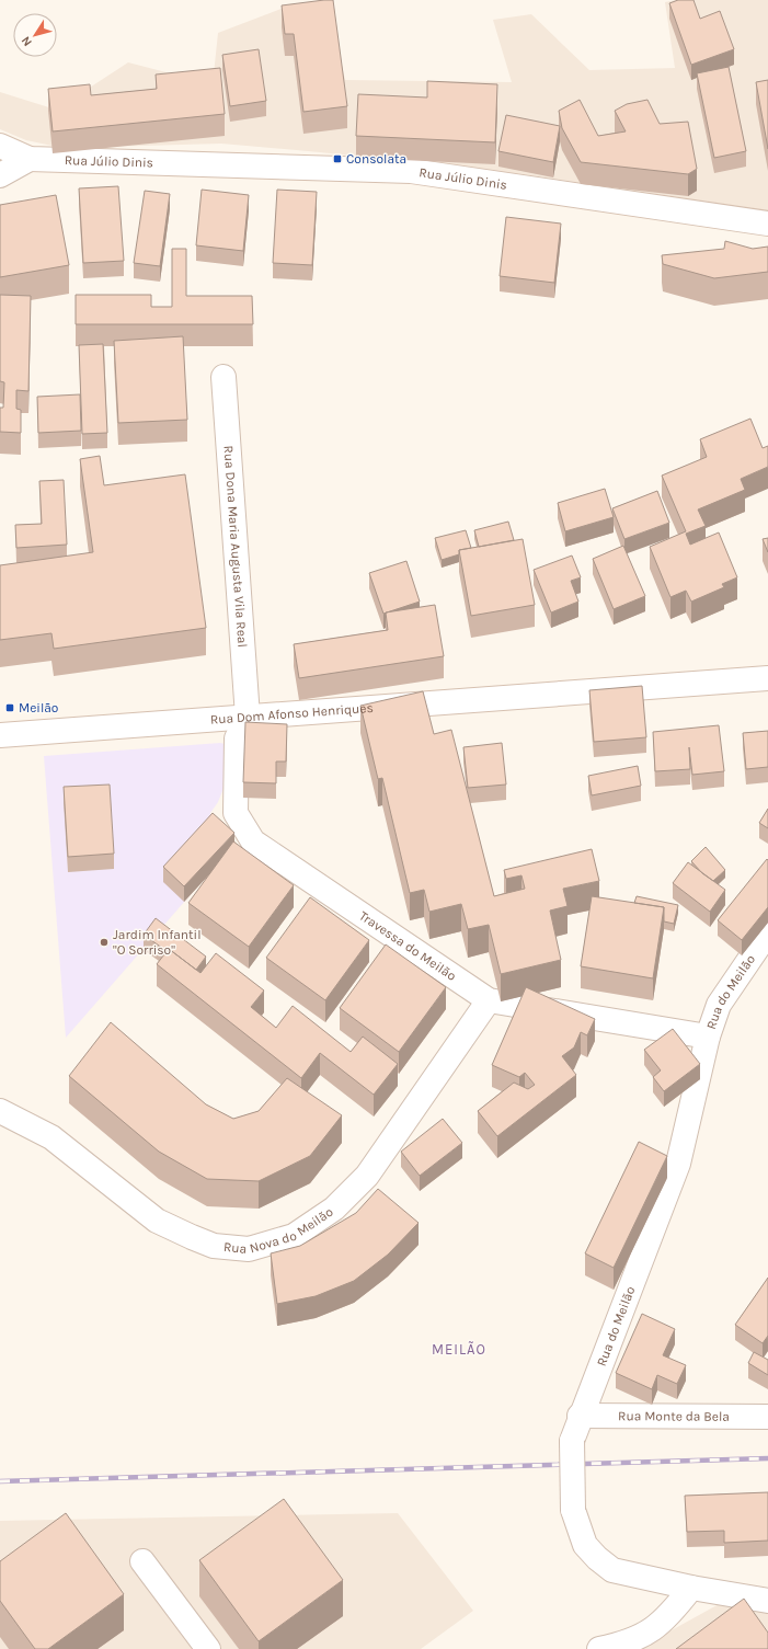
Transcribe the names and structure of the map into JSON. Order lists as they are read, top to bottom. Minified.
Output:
{"streets":{"street":["Rua Júlio Dinis","Rua Dona Maria Augusta Vila Real","Rua Dom Afonso Henriques","Travessa do Meilão","Rua do Meilão","Rua Nova do Meilão","Rua Monte da Bela"]},"crossings":[["Rua Dona Maria Augusta Vila Real","Rua Dom Afonso Henriques"],["Rua Dona Maria Augusta Vila Real","Travessa do Meilão"],["Rua Dom Afonso Henriques","Travessa do Meilão"],["Travessa do Meilão","Rua do Meilão"],["Travessa do Meilão","Rua Nova do Meilão"],["Rua do Meilão","Rua Monte da Bela"]],"districts":["MEILÃO"],"places":{"transit":["Consolata","Meilão"],"other":["Jardim Infantil \"O Sorriso\""]},"north":"bottom left"}
